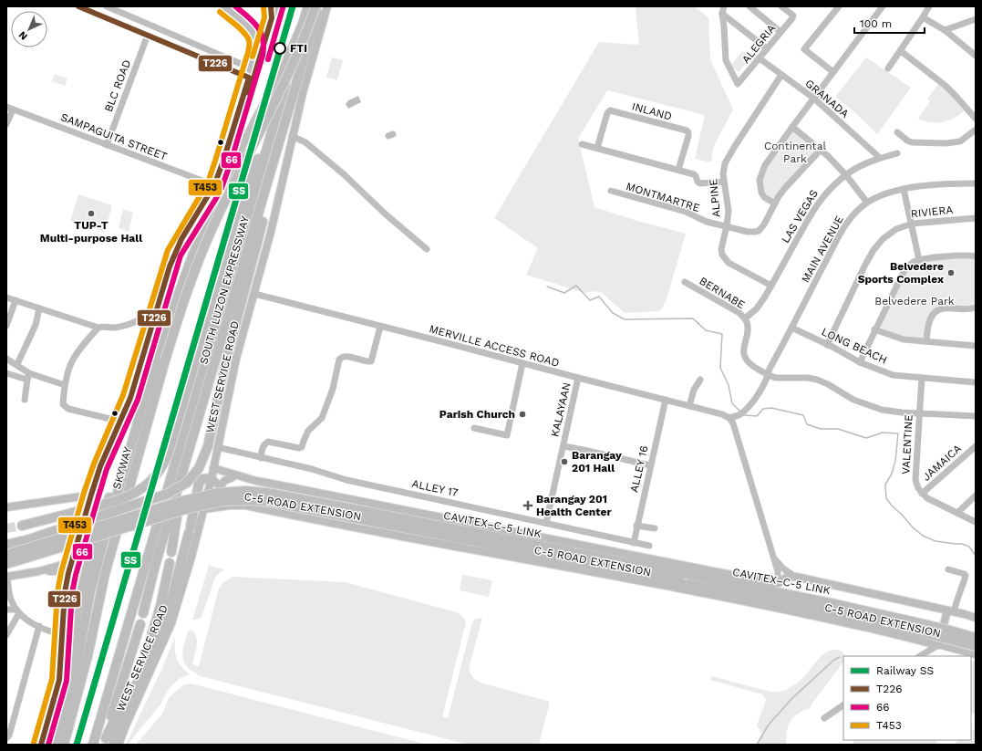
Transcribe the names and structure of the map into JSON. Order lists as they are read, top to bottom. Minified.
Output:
{"streets":{"highway":["SOUTH LUZON EXPRESSWAY","SKYWAY","CAVITEX–C-5 LINK"],"main road":["WEST SERVICE ROAD","C-5 ROAD EXTENSION"],"street":["ALEGRIA","BLC ROAD","GRANADA","INLAND","SAMPAGUITA STREET","MONTMARTRE","ALPINE","RIVIERA","LAS VEGAS","MAIN AVENUE","BERNABE","MERVILLE ACCESS ROAD","LONG BEACH","KALAYAAN","VALENTINE","JAMAICA","ALLEY 16","ALLEY 17"]},"crossings":[["ALEGRIA","GRANADA"],["BLC ROAD","SAMPAGUITA STREET"],["GRANADA","ALPINE"],["GRANADA","LAS VEGAS"],["MONTMARTRE","ALPINE"],["ALPINE","LAS VEGAS"],["RIVIERA","LONG BEACH"],["LAS VEGAS","BERNABE"],["MAIN AVENUE","BERNABE"],["MAIN AVENUE","MERVILLE ACCESS ROAD"],["MAIN AVENUE","LONG BEACH"],["SOUTH LUZON EXPRESSWAY","SKYWAY"],["MERVILLE ACCESS ROAD","WEST SERVICE ROAD"],["MERVILLE ACCESS ROAD","KALAYAAN"],["MERVILLE ACCESS ROAD","ALLEY 16"],["LONG BEACH","VALENTINE"],["WEST SERVICE ROAD","ALLEY 17"],["WEST SERVICE ROAD","C-5 ROAD EXTENSION"],["KALAYAAN","ALLEY 17"],["VALENTINE","JAMAICA"],["ALLEY 16","ALLEY 17"]],"parks":["Continental Park","Belvedere Park"],"places":{"other":["FTI","TUP-T Multi-purpose Hall","Belvedere Sports Complex","Parish Church","Barangay 201 Hall"],"health":["Barangay 201 Health Center"]},"lines":["rail line SS","transit line T226","transit line 66","transit line T453"],"legend":["Railway SS","T226","66","T453"],"scale_bar":"100 m","north":"bottom left"}
